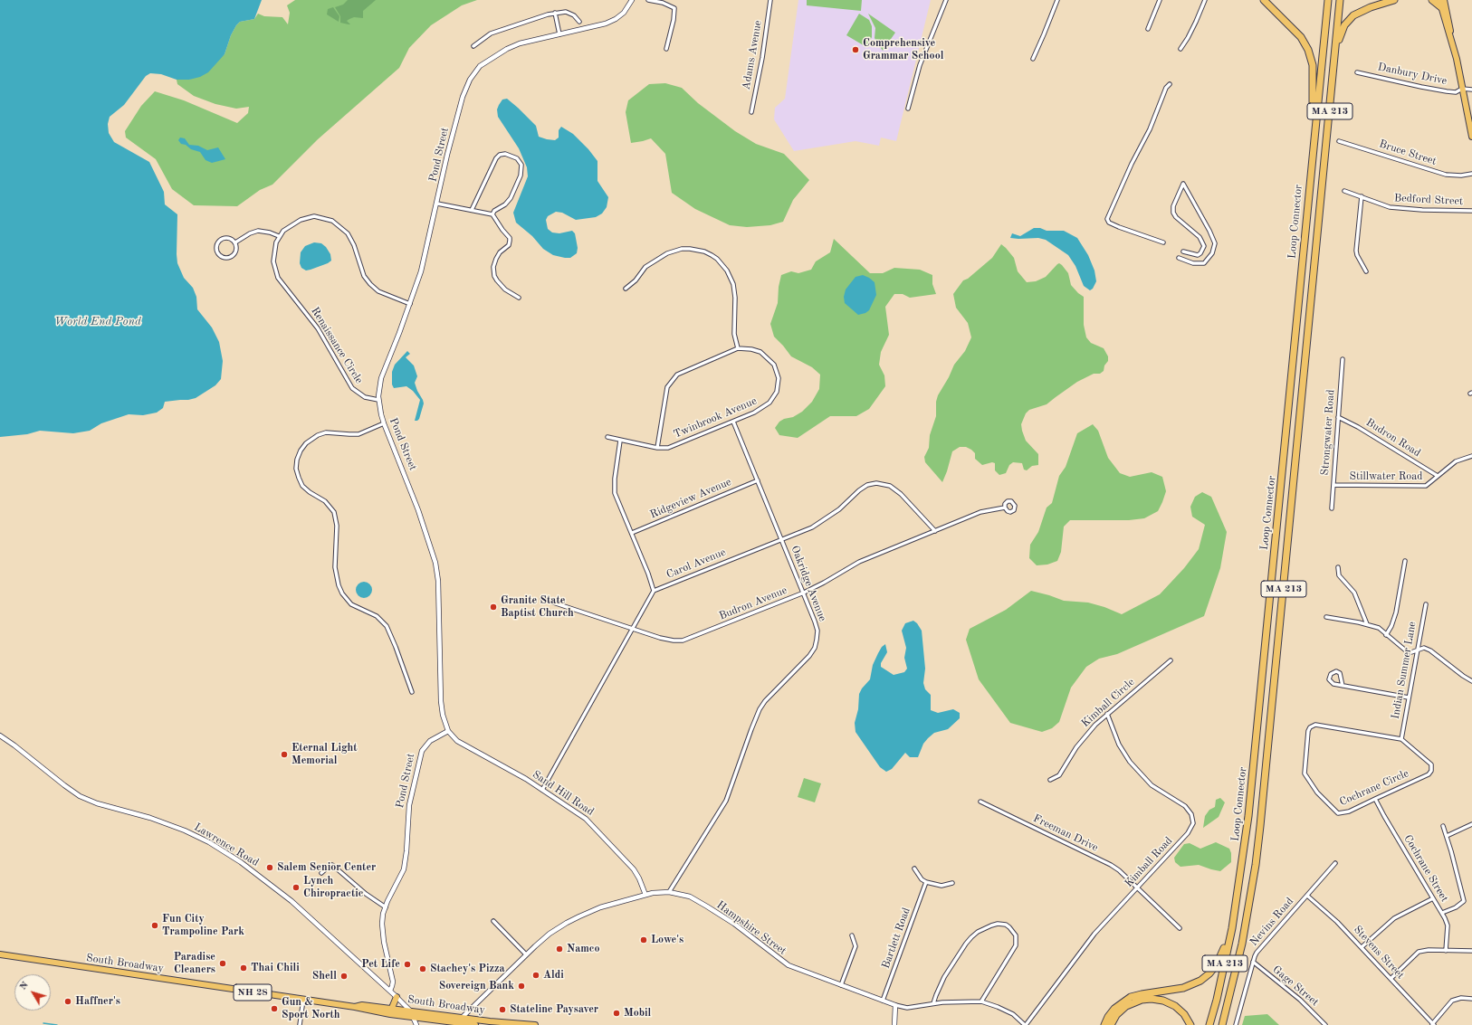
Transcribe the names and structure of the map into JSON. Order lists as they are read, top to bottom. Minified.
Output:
{"streets":{"highway":["MA 213","Loop Connector"],"main road":["South Broadway","NH 28"],"street":["Adams Avenue","Danbury Drive","Bruce Street","Pond Street","Bedford Street","Renaissance Circle","Twinbrook Avenue","Strongwater Road","Budron Road","Stillwater Road","Ridgeview Avenue","Carol Avenue","Oakridge Avenue","Budron Avenue","Indian Summer Lane","Kimball Circle","Cochrane Circle","Sand Hill Road","Freeman Drive","Lawrence Road","Kimball Road","Cochrane Street","Nevins Road","Hampshire Street","Bartlett Road","Stevens Street","Gage Street"]},"crossings":[["Pond Street","Renaissance Circle"],["Pond Street","Sand Hill Road"],["Pond Street","Lawrence Road"],["Twinbrook Avenue","Oakridge Avenue"],["Strongwater Road","Budron Road"],["Strongwater Road","Stillwater Road"],["Budron Road","Stillwater Road"],["Ridgeview Avenue","Oakridge Avenue"],["Carol Avenue","Oakridge Avenue"],["Carol Avenue","Budron Avenue"],["Oakridge Avenue","Budron Avenue"],["Oakridge Avenue","Hampshire Street"],["Indian Summer Lane","Cochrane Circle"],["Kimball Circle","Kimball Road"],["Cochrane Circle","Cochrane Street"],["Sand Hill Road","Hampshire Street"],["Freeman Drive","Kimball Road"],["Lawrence Road","South Broadway"],["Kimball Road","Hampshire Street"],["Nevins Road","Stevens Street"],["Nevins Road","Gage Street"],["Hampshire Street","Bartlett Road"],["Hampshire Street","South Broadway"]],"water":["World End Pond"],"places":["Comprehensive Grammar School","Granite State Baptist Church","Eternal Light Memorial","Salem Senior Center","Lynch Chiropractic","Fun City Trampoline Park","Lowe's","Namco","Paradise Cleaners","Pet Life","Thai Chili","Stachey's Pizza","Aldi","Shell","Sovereign Bank","Haffner's","Gun & Sport North","Stateline Paysaver","Mobil"],"north":"top left"}
